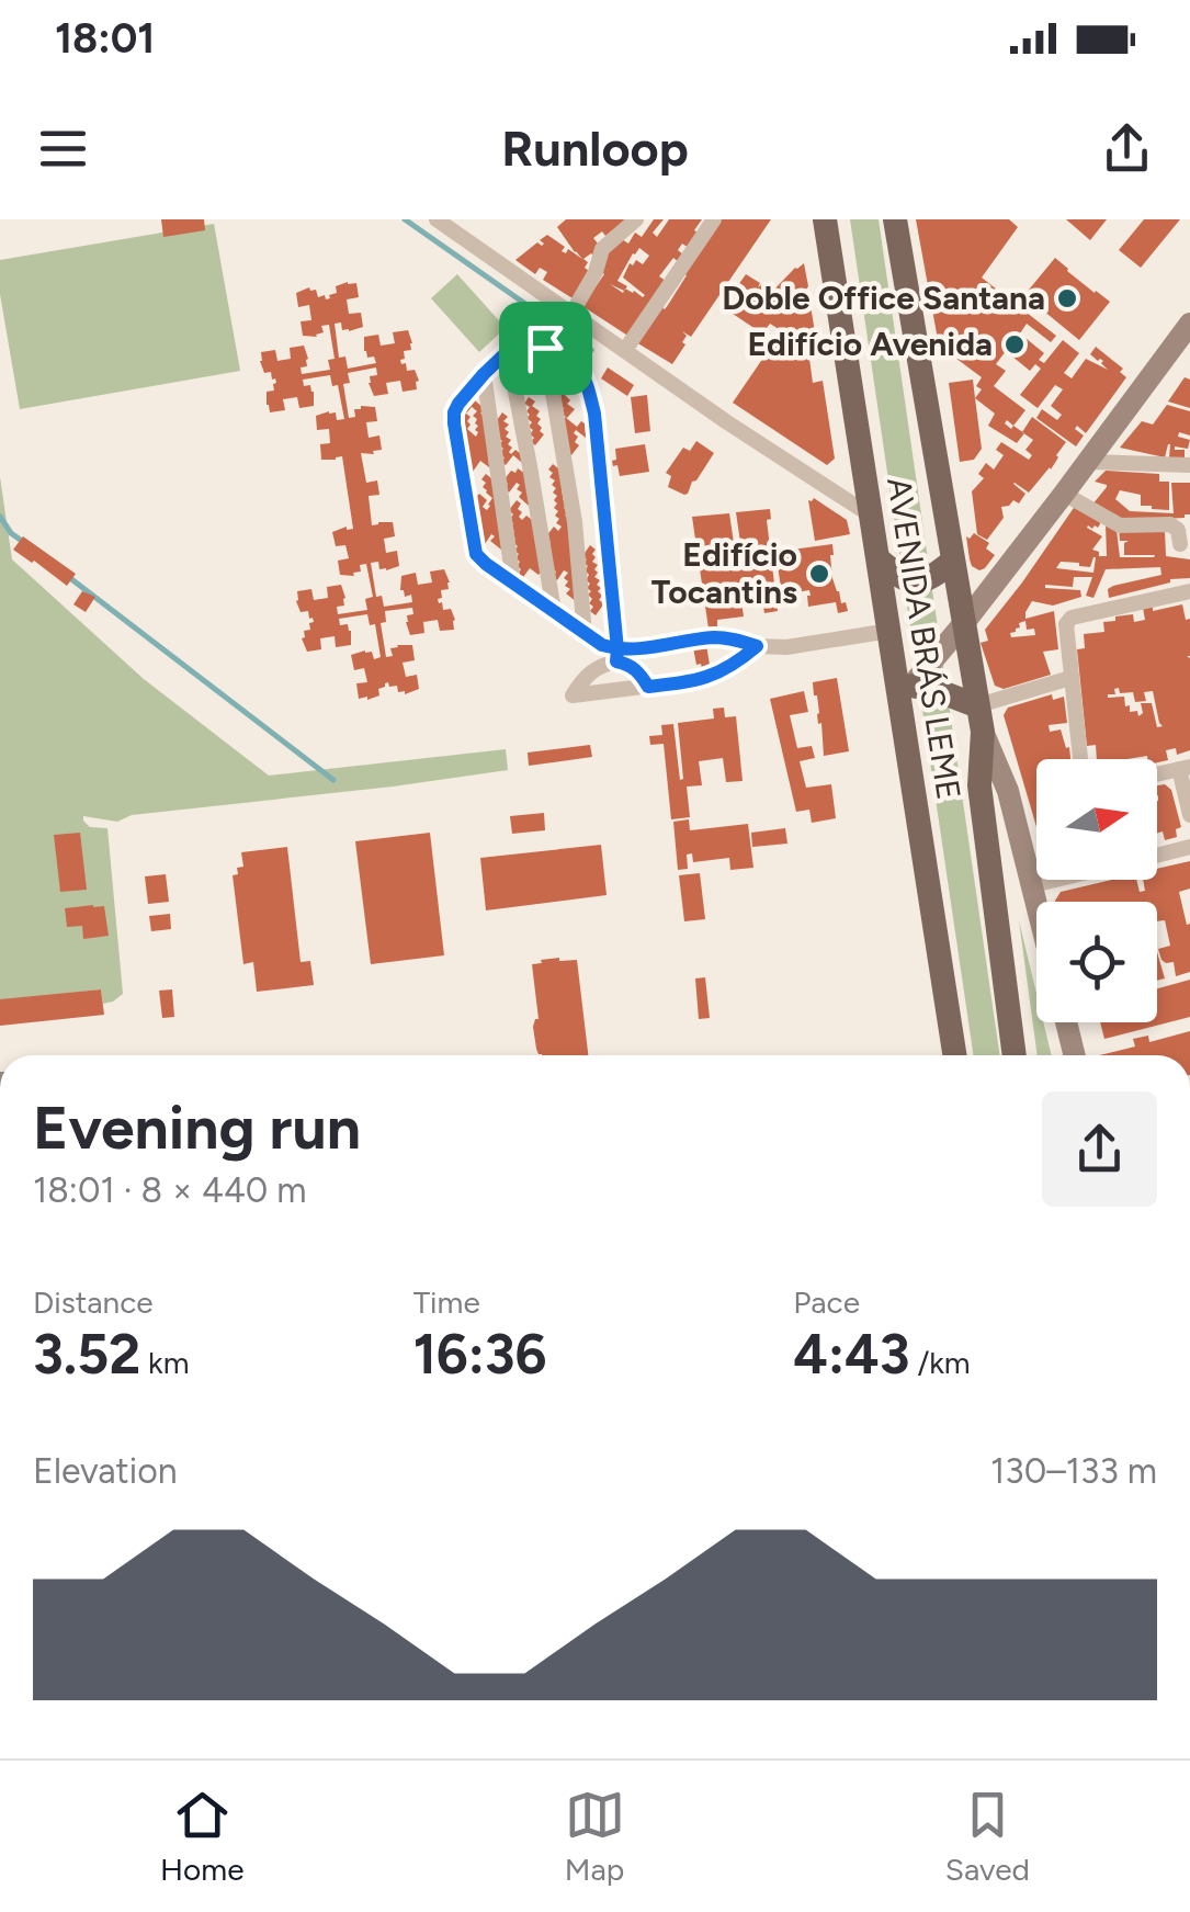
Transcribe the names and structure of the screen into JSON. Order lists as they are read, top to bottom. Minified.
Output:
{"streets":{"main road":["AVENIDA BRÁS LEME"]},"places":["Doble Office Santana","Edifício Avenida","Edifício Tocantins"],"north":"right","page":{"status":"18:01","header":"Runloop","heading":["Evening run","18:01 · 8 × 440 m"],"stats":[["Distance","3.52 km"],["Time","16:36"],["Pace","4:43 /km"]],"chart":["Elevation","130–133 m"],"tabs":["Home","Map","Saved"]}}
